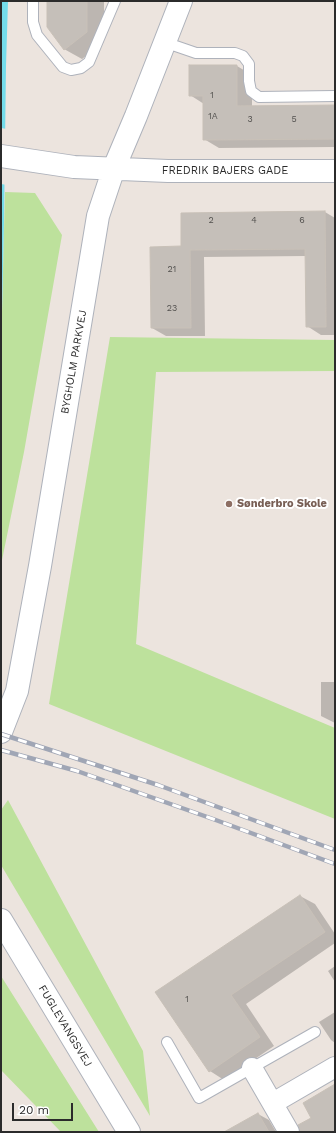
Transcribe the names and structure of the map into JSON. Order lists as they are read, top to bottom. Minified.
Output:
{"streets":{"street":["FREDRIK BAJERS GADE","BYGHOLM PARKVEJ","FUGLEVANGSVEJ"]},"crossings":[["FREDRIK BAJERS GADE","BYGHOLM PARKVEJ"]],"places":["Sønderbro Skole"],"house_numbers":["1","1A","3","5","2","4","6","21","23","1"],"scale_bar":"20 m"}
